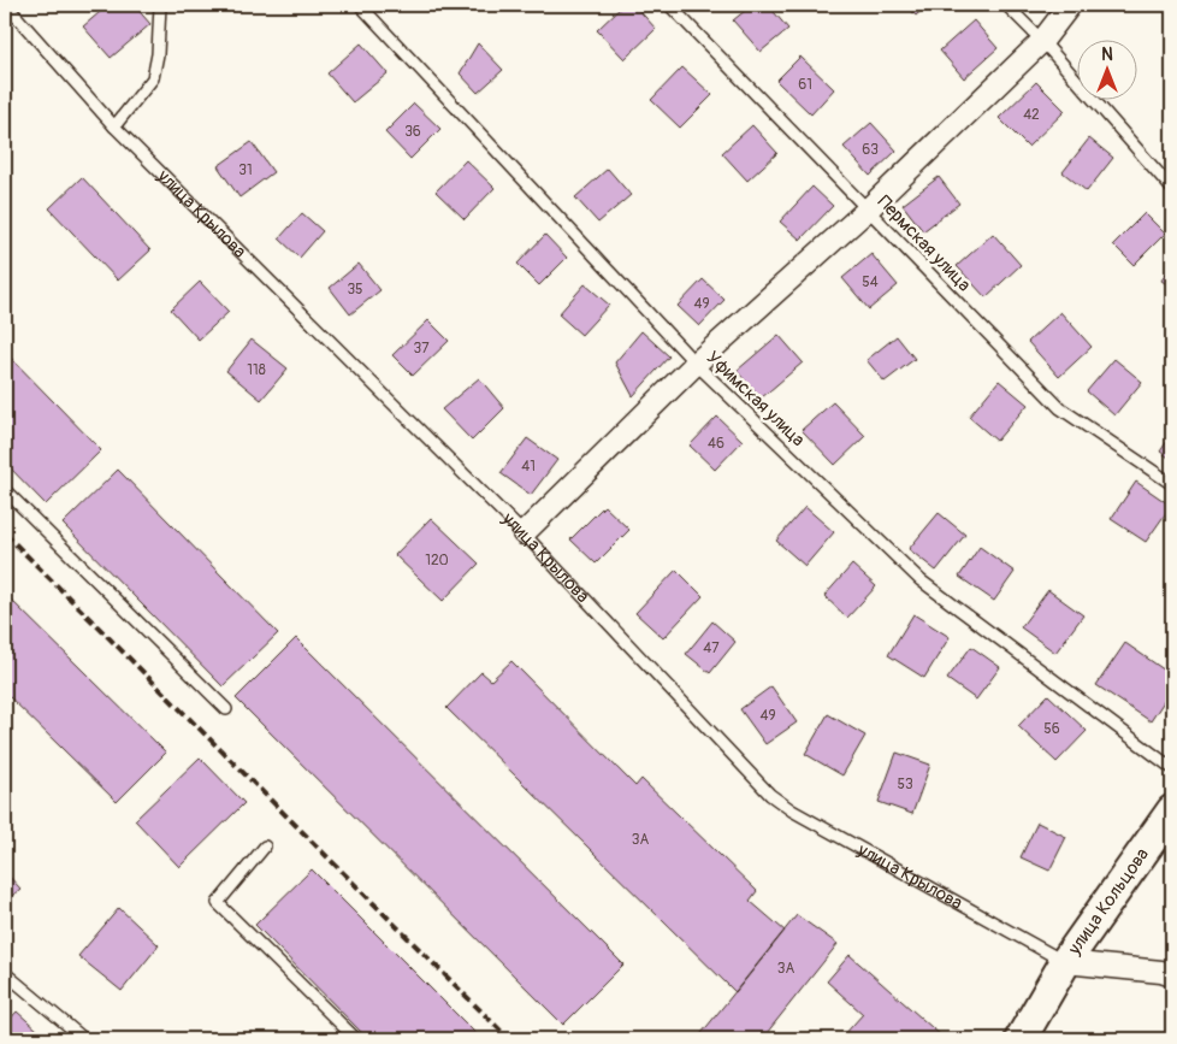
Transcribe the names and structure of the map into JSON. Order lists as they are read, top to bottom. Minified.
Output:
{"streets":{"main road":["улица Кольцова"],"street":["улица Крылова"],"lane":["Пермская улица","Уфимская улица"]},"crossings":[["улица Крылова","улица Кольцова"]],"house_numbers":["61","42","36","63","31","54","35","49","37","118","46","41","120","47","49","56","53","3А","3А"],"north":"top"}
